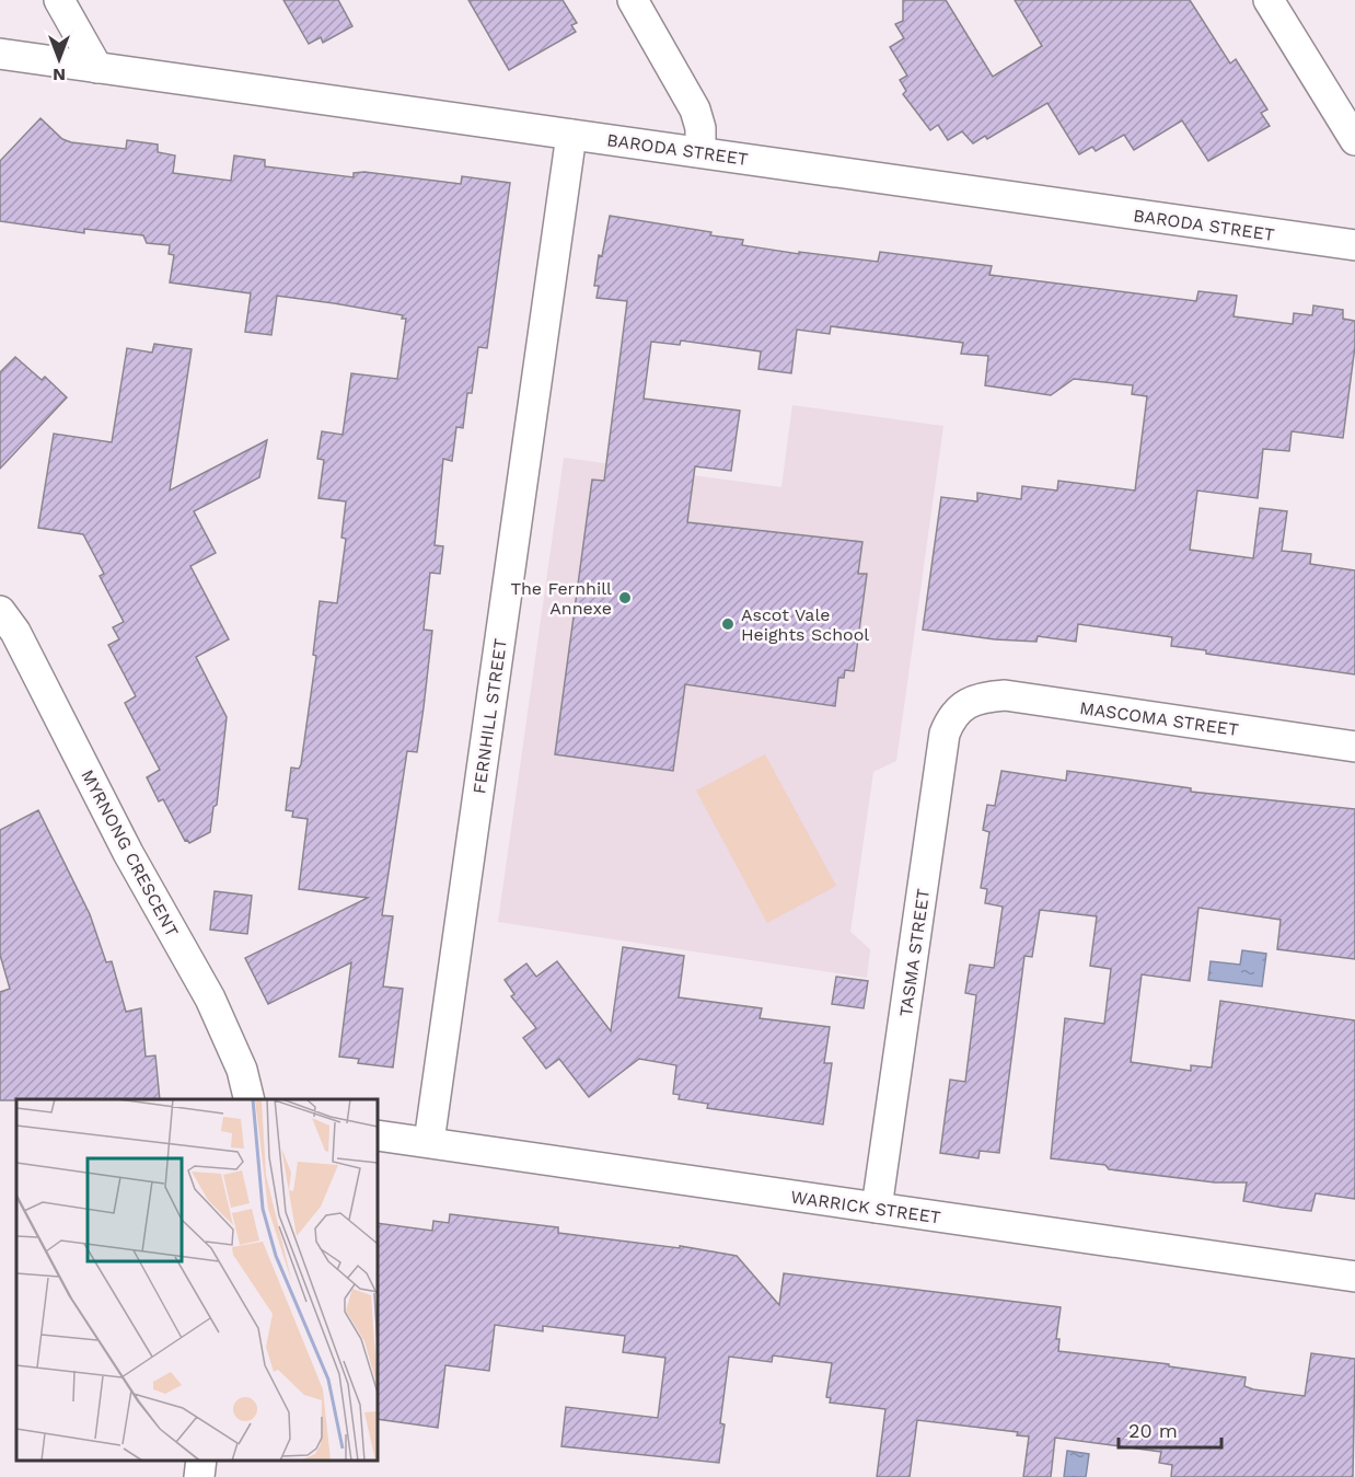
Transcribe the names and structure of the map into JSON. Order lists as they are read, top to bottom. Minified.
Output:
{"streets":{"street":["BARODA STREET","FERNHILL STREET","MASCOMA STREET","MYRNONG CRESCENT","TASMA STREET","WARRICK STREET"]},"crossings":[["BARODA STREET","FERNHILL STREET"],["FERNHILL STREET","WARRICK STREET"],["MASCOMA STREET","TASMA STREET"],["TASMA STREET","WARRICK STREET"]],"places":["The Fernhill Annexe","Ascot Vale Heights School"],"scale_bar":"20 m","north":"bottom"}
